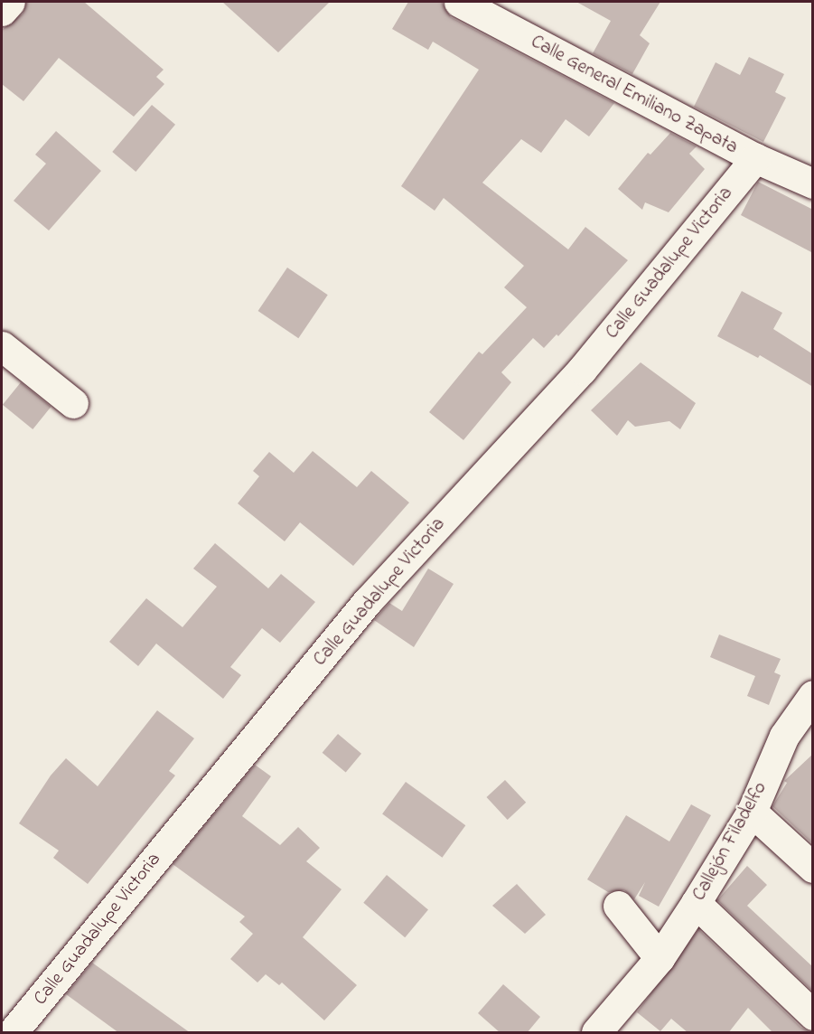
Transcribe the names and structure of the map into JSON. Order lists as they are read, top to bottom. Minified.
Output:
{"streets":{"street":["Calle General Emiliano Zapata","Calle Guadalupe Victoria","Callejón Filadelfo"]},"crossings":[["Calle General Emiliano Zapata","Calle Guadalupe Victoria"]]}
